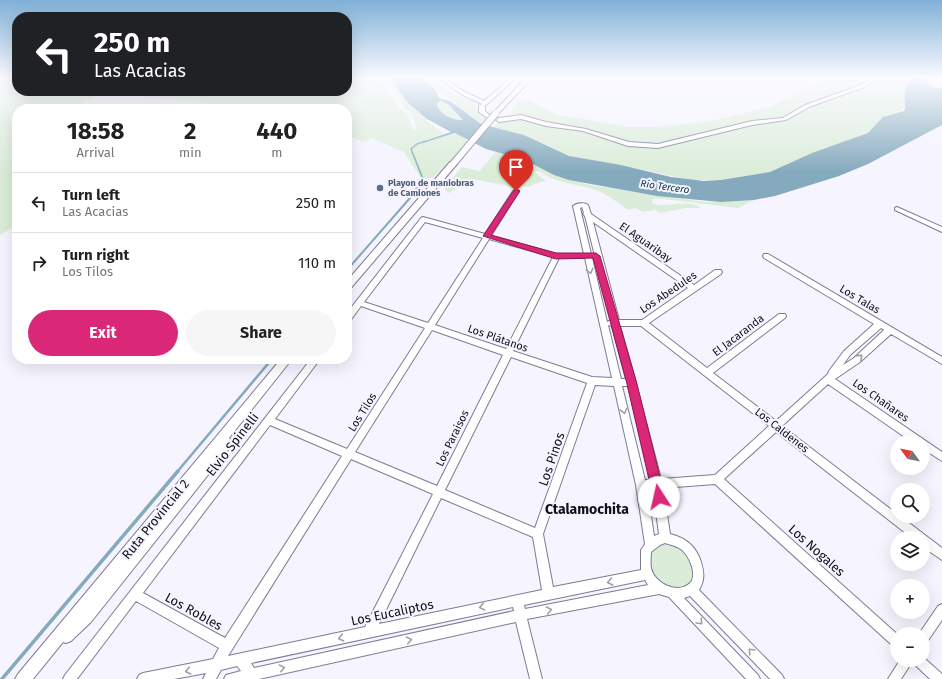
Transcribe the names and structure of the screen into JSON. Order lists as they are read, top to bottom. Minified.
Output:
{"streets":{"main road":["Ruta Provincial 2"],"street":["El Aguaribay","Los Abedules","Los Talas","El Jacaranda","Los Plátanos","Los Chañares","Los Tilos","Los Caldenes","Los Paraisos","Elvio Spinelli","Los Pinos","Los Nogales","Los Robles","Los Eucaliptos"]},"crossings":[["El Aguaribay","Los Abedules"],["Los Abedules","Los Caldenes"],["El Jacaranda","Los Caldenes"],["Los Plátanos","Los Tilos"],["Los Plátanos","Los Paraisos"],["Los Plátanos","Los Pinos"],["Los Tilos","Los Robles"],["Los Paraisos","Los Eucaliptos"],["Elvio Spinelli","Los Robles"],["Los Pinos","Los Eucaliptos"],["Los Robles","Los Eucaliptos"]],"districts":["Ctalamochita"],"water":["Río Tercero"],"places":["Playon de maniobras de Camiones"],"north":"top left","page":{"turn":["250 m","Las Acacias"],"eta":["18:58","Arrival","2","min","440","m"],"list":[{"name":"Turn left","note":"Las Acacias","value":"250 m"},{"name":"Turn right","note":"Los Tilos","value":"110 m"}],"buttons":["Exit","Share"],"map_buttons":["+","−"]}}
